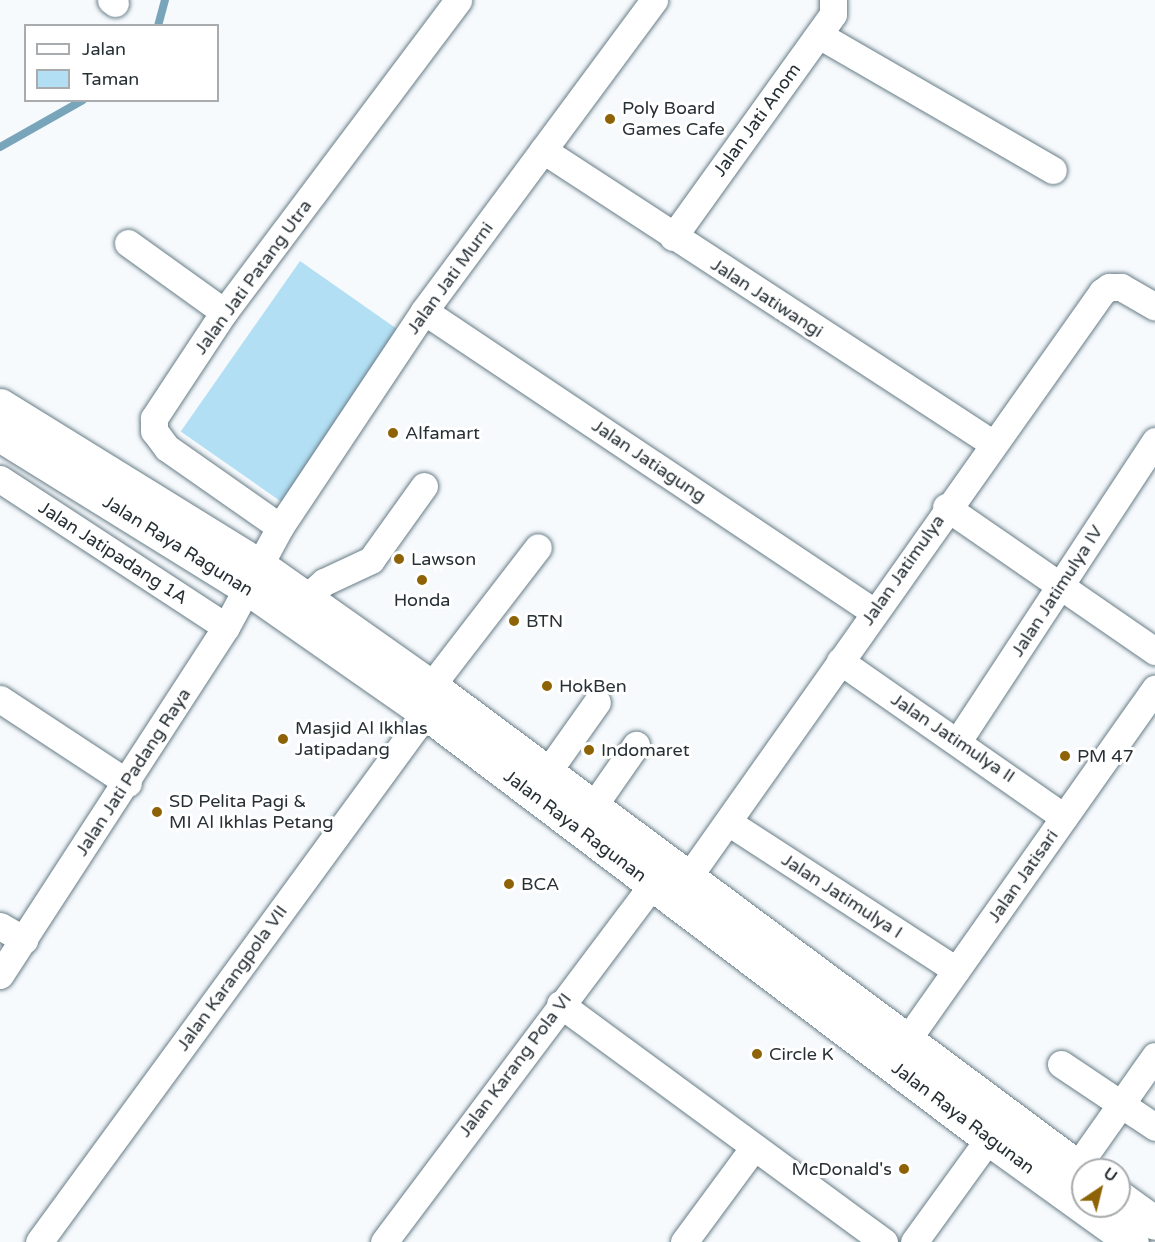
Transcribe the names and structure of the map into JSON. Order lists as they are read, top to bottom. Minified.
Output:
{"streets":{"main road":["Jalan Raya Ragunan"],"street":["Jalan Jati Anom","Jalan Jati Patang Utra","Jalan Jati Murni","Jalan Jatiwangi","Jalan Jatiagung","Jalan Jatipadang 1A","Jalan Jatimulya","Jalan Jatimulya IV","Jalan Jatimulya II","Jalan Jati Padang Raya","Jalan Jatisari","Jalan Jatimulya I","Jalan Karangpola VII","Jalan Karang Pola VI"]},"crossings":[["Jalan Jati Anom","Jalan Jatiwangi"],["Jalan Jati Patang Utra","Jalan Jati Murni"],["Jalan Jati Murni","Jalan Jatiwangi"],["Jalan Jati Murni","Jalan Jatiagung"],["Jalan Jati Murni","Jalan Raya Ragunan"],["Jalan Jati Murni","Jalan Jati Padang Raya"],["Jalan Jatiwangi","Jalan Jatimulya"],["Jalan Jatiagung","Jalan Jatimulya"],["Jalan Raya Ragunan","Jalan Jatimulya"],["Jalan Raya Ragunan","Jalan Jati Padang Raya"],["Jalan Raya Ragunan","Jalan Jatisari"],["Jalan Raya Ragunan","Jalan Karangpola VII"],["Jalan Raya Ragunan","Jalan Karang Pola VI"],["Jalan Jatipadang 1A","Jalan Jati Padang Raya"],["Jalan Jatimulya","Jalan Jatimulya II"],["Jalan Jatimulya","Jalan Jatimulya I"],["Jalan Jatimulya","Jalan Karang Pola VI"],["Jalan Jatimulya IV","Jalan Jatimulya II"],["Jalan Jatimulya II","Jalan Jatisari"],["Jalan Jatisari","Jalan Jatimulya I"]],"places":["Poly Board Games Cafe","Alfamart","Lawson","Honda","BTN","HokBen","Masjid Al Ikhlas Jatipadang","Indomaret","PM 47","SD Pelita Pagi & MI Al Ikhlas Petang","BCA","Circle K","McDonald's"],"legend":["Jalan","Taman"],"north":"top right"}
